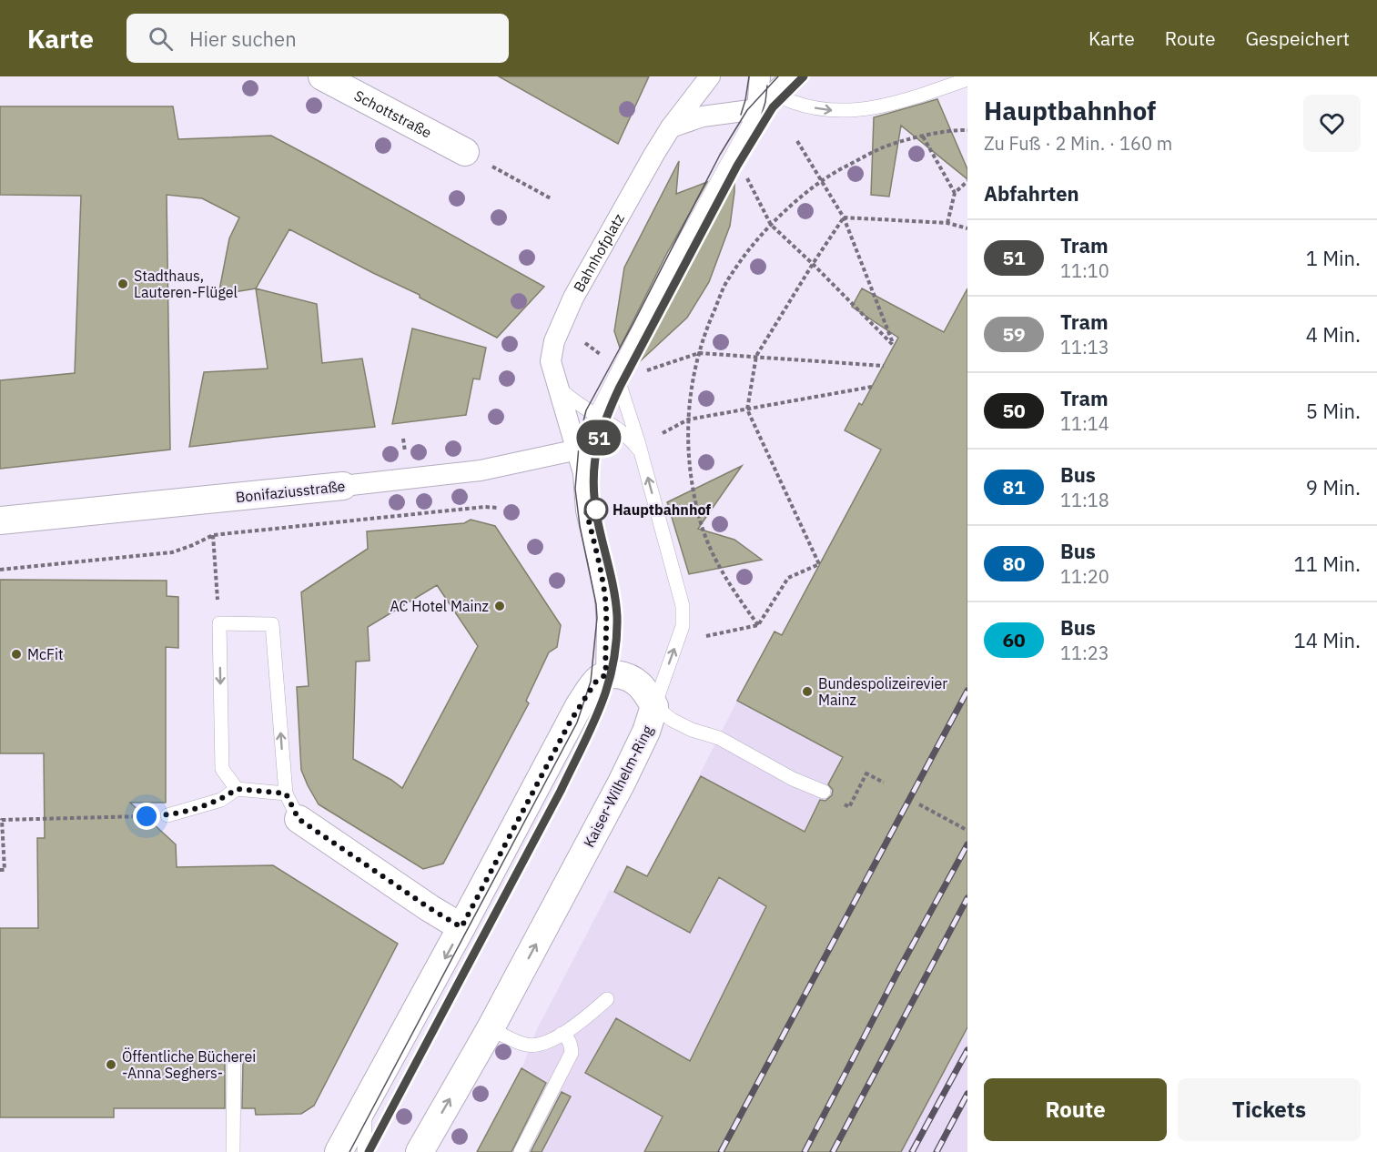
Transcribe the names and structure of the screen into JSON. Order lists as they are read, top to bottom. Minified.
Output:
{"streets":{"street":["Schottstraße","Bahnhofplatz","Bonifaziusstraße","Kaiser-Wilhelm-Ring"]},"crossings":[["Bahnhofplatz","Bonifaziusstraße"],["Bahnhofplatz","Kaiser-Wilhelm-Ring"]],"places":["Stadthaus, Lauteren-Flügel","Hauptbahnhof","AC Hotel Mainz","McFit","Bundespolizeirevier Mainz","Öffentliche Bücherei -Anna Seghers-"],"lines":["tram line 51"],"page":{"header":"Karte","search":"Hier suchen","nav":["Karte","Route","Gespeichert"],"on_map":"51","heading":[["Hauptbahnhof","Zu Fuß · 2 Min. · 160 m"],"Abfahrten"],"list":[{"mark":"51","name":"Tram","note":"11:10","value":"1 Min."},{"mark":"59","name":"Tram","note":"11:13","value":"4 Min."},{"mark":"50","name":"Tram","note":"11:14","value":"5 Min."},{"mark":"81","name":"Bus","note":"11:18","value":"9 Min."},{"mark":"80","name":"Bus","note":"11:20","value":"11 Min."},{"mark":"60","name":"Bus","note":"11:23","value":"14 Min."}],"buttons":["Route","Tickets"]}}
